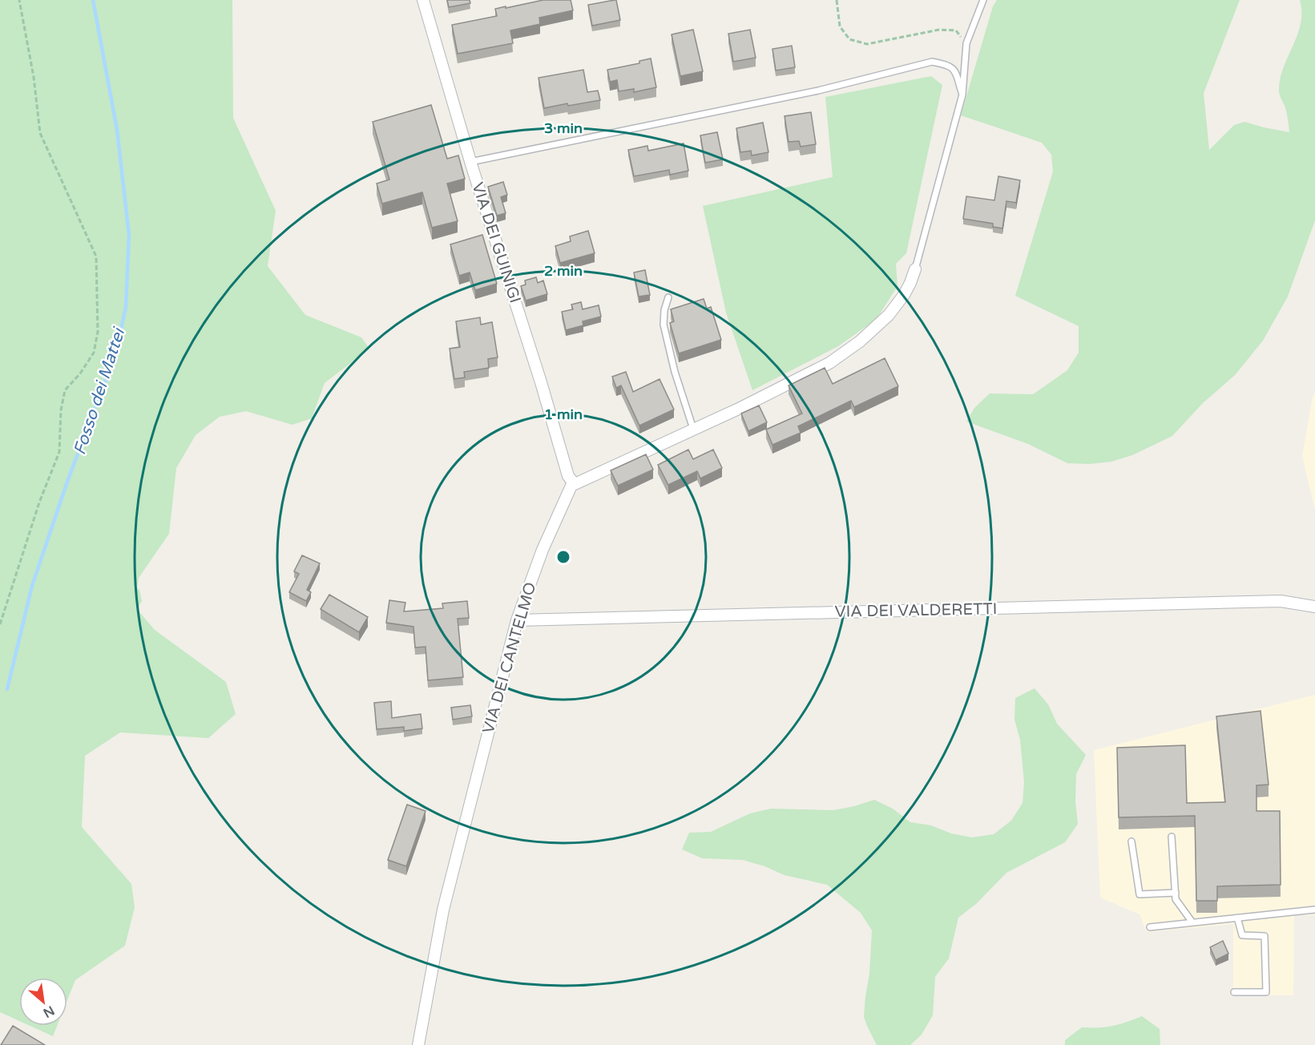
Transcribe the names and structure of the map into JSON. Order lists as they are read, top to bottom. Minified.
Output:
{"streets":{"street":["VIA DEI GUINIGI","VIA DEI VALDERETTI","VIA DEI CANTELMO"]},"crossings":[["VIA DEI GUINIGI","VIA DEI CANTELMO"],["VIA DEI VALDERETTI","VIA DEI CANTELMO"]],"water":["Fosso dei Mattei"],"north":"bottom right","rings":["3 min","2 min","1 min"]}
